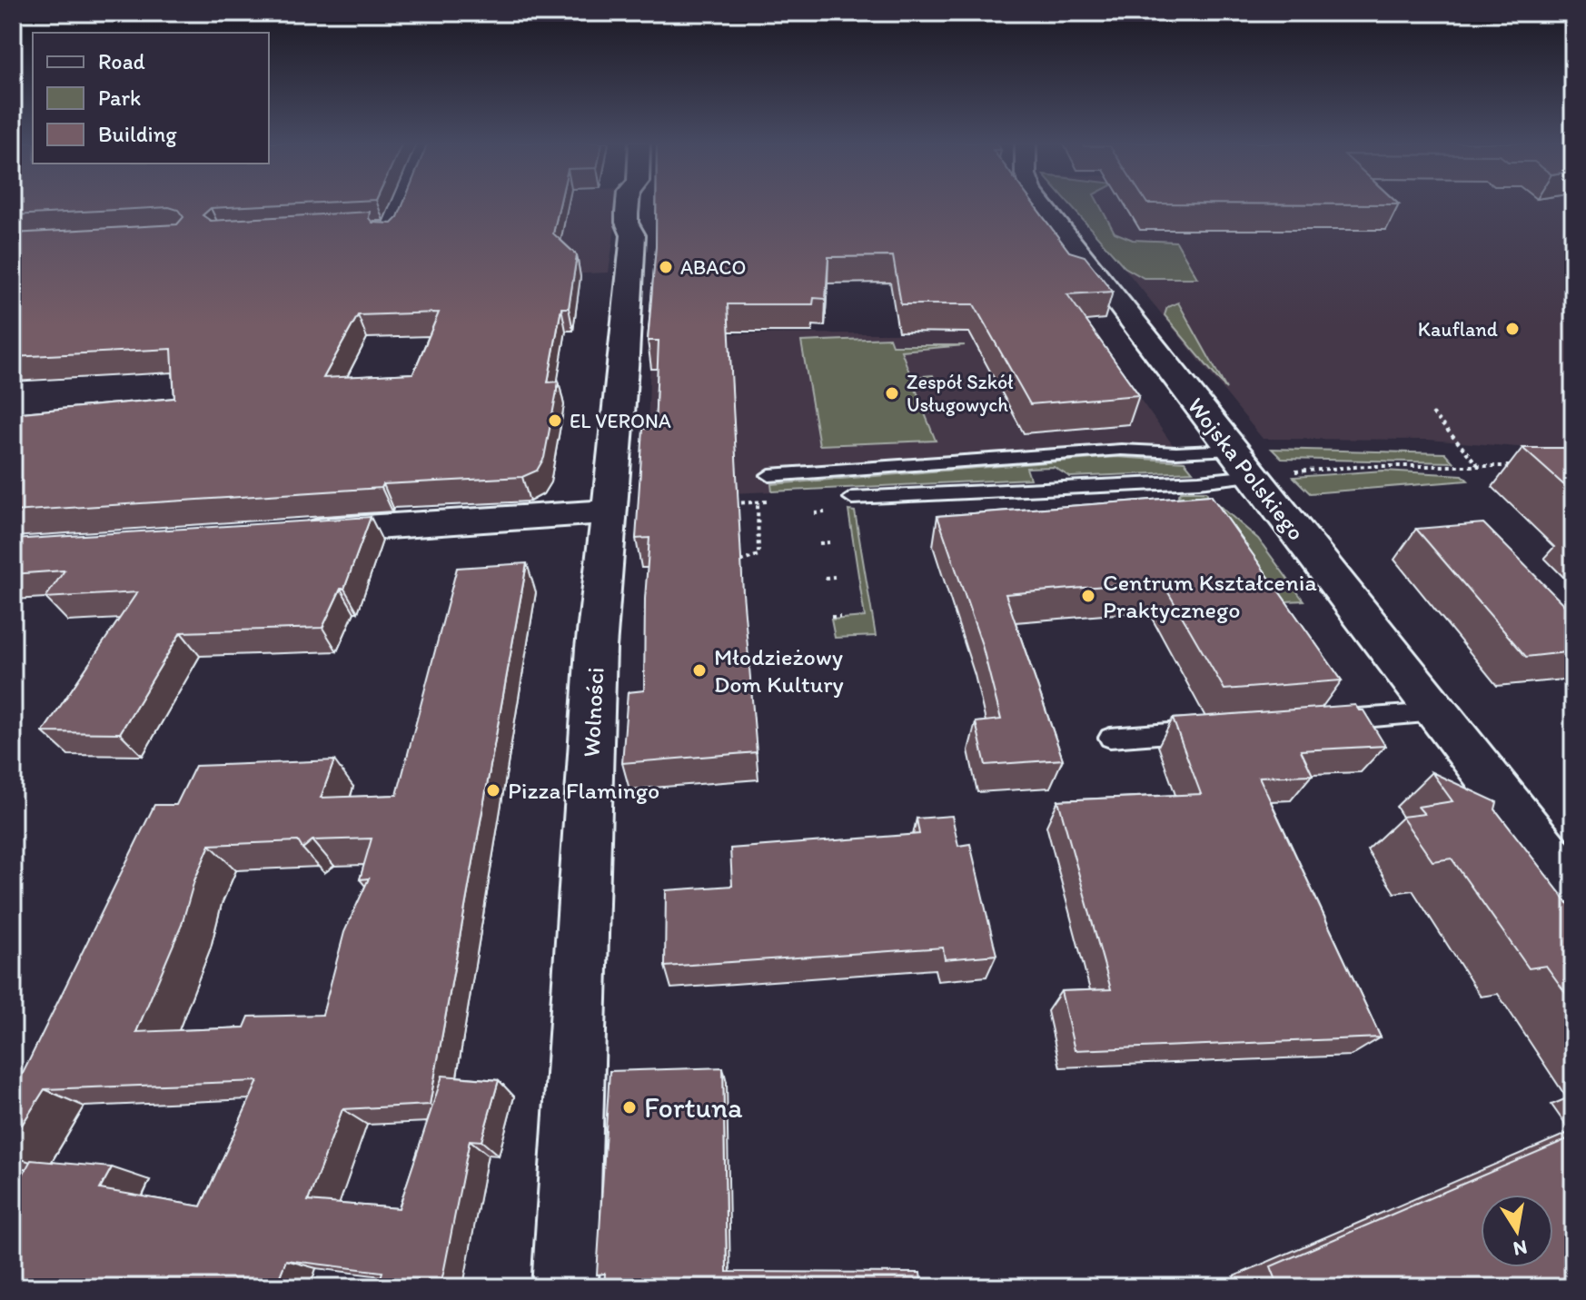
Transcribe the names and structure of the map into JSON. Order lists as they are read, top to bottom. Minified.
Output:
{"streets":{"street":["Wojska Polskiego","Wolności"]},"places":["ABACO","Kaufland","Zespół Szkół Usługowych","EL VERONA","Centrum Kształcenia Praktycznego","Młodzieżowy Dom Kultury","Pizza Flamingo","Fortuna"],"legend":["Road","Park","Building"],"north":"bottom"}
